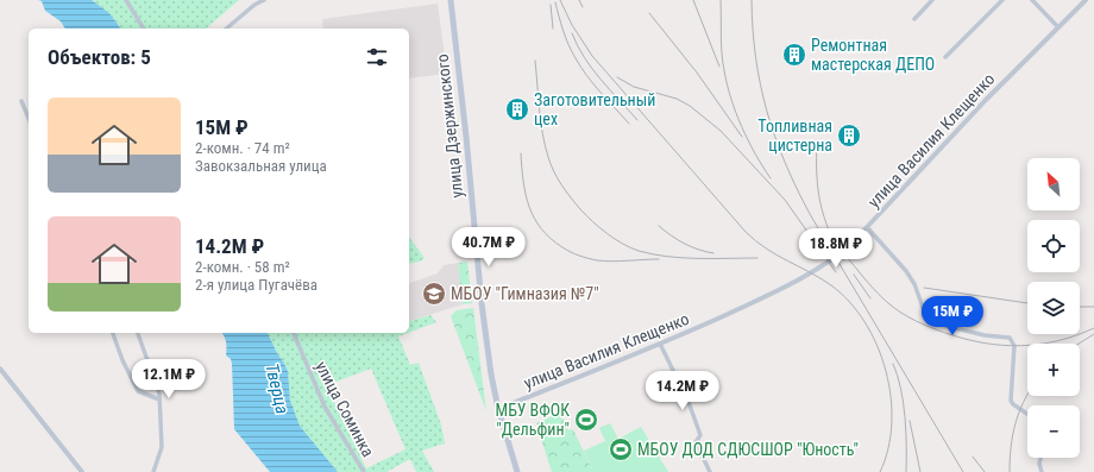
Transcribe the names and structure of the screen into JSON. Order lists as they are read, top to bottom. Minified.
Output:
{"streets":{"main road":["улица Дзержинского"],"street":["улица Василия Клещенко","улица Соминка"]},"crossings":[["улица Дзержинского","улица Василия Клещенко"]],"water":["Тверца"],"places":{"building":["Ремонтная мастерская ДЕПО","Заготовительный цех","Топливная цистерна"],"school or university":["МБОУ \"Гимназия №7\""],"sports":["МБУ ВФОК \"Дельфин\"","МБОУ ДОД СДЮСШОР \"Юность\""]},"north":"top left","page":{"heading":"Объектов: 5","list":[{"name":"15M ₽","note":"2-комн. · 74 m² · Завокзальная улица"},{"name":"14.2M ₽","note":"2-комн. · 58 m² · 2-я улица Пугачёва"}],"map_buttons":["+","−"],"price":["40.7M ₽","18.8M ₽","15M ₽","12.1M ₽","14.2M ₽"]}}
